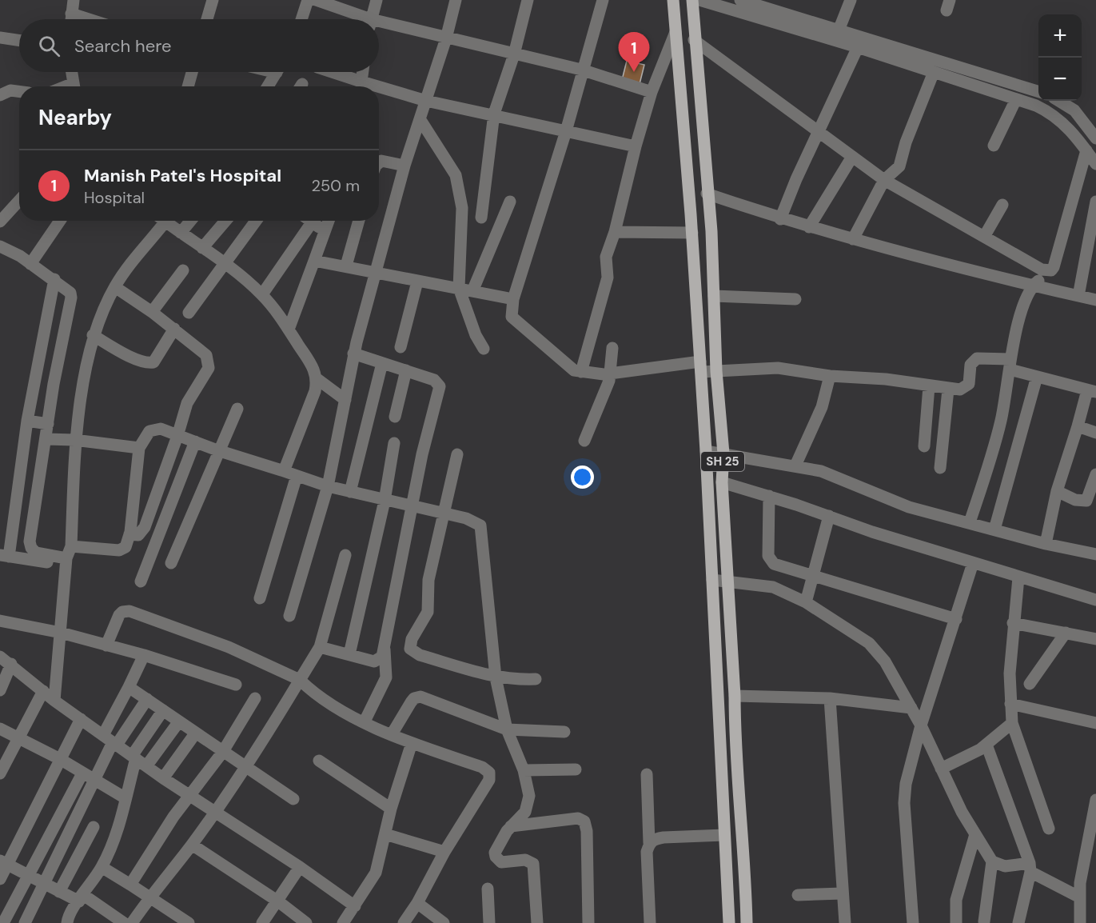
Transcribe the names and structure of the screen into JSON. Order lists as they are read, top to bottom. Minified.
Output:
{"streets":{"main road":["SH 25"]},"page":{"map_buttons":["+","−"],"search":"Search here","pins":"1","heading":"Nearby","list":[{"mark":"1","name":"Manish Patel's Hospital","note":"Hospital","value":"250 m"}]}}
